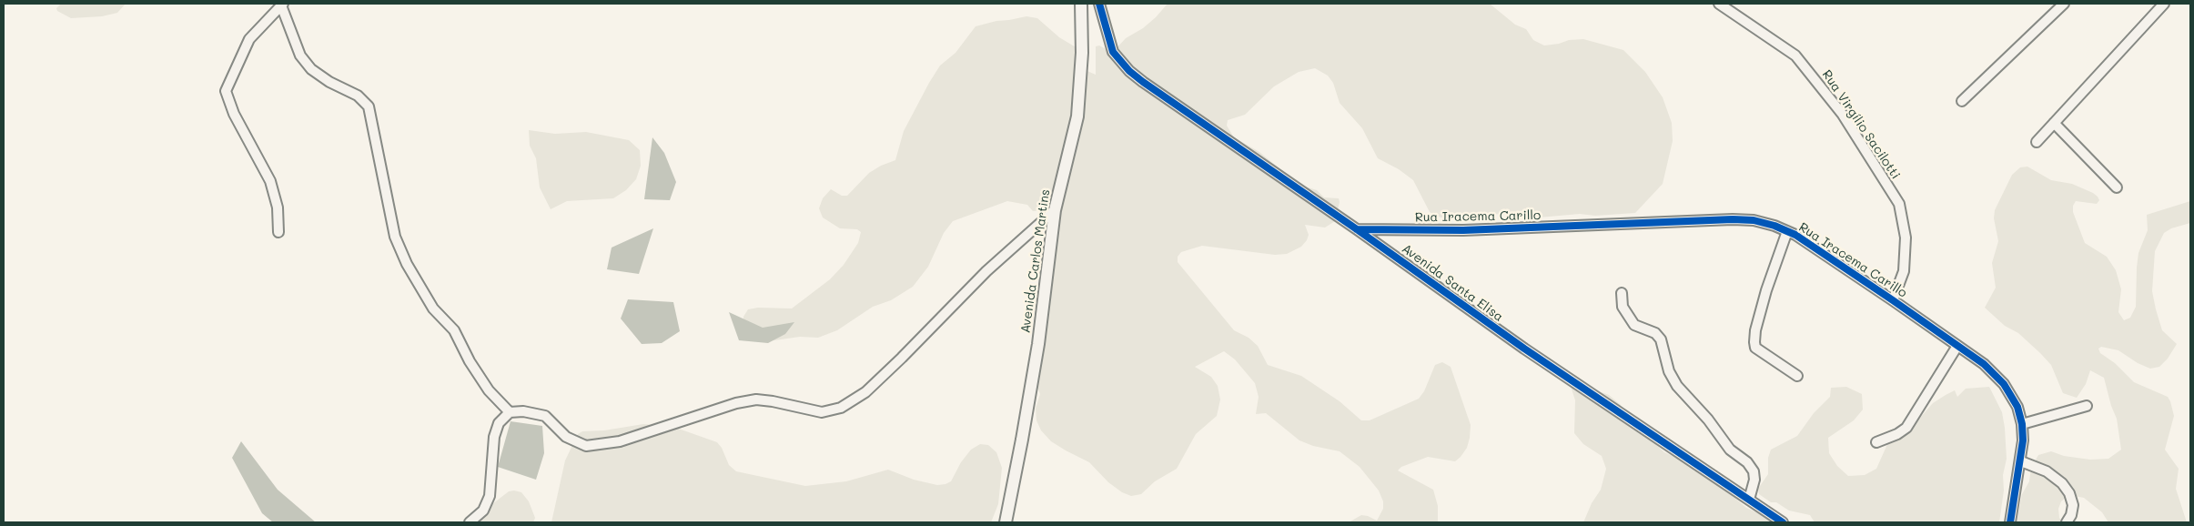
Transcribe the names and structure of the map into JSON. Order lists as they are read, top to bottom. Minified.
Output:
{"streets":{"street":["Rua Virgílio Sacilotti","Rua Iracema Carillo","Avenida Carlos Martins","Avenida Santa Elisa"]},"crossings":[["Rua Virgílio Sacilotti","Rua Iracema Carillo"],["Rua Iracema Carillo","Avenida Santa Elisa"]]}
